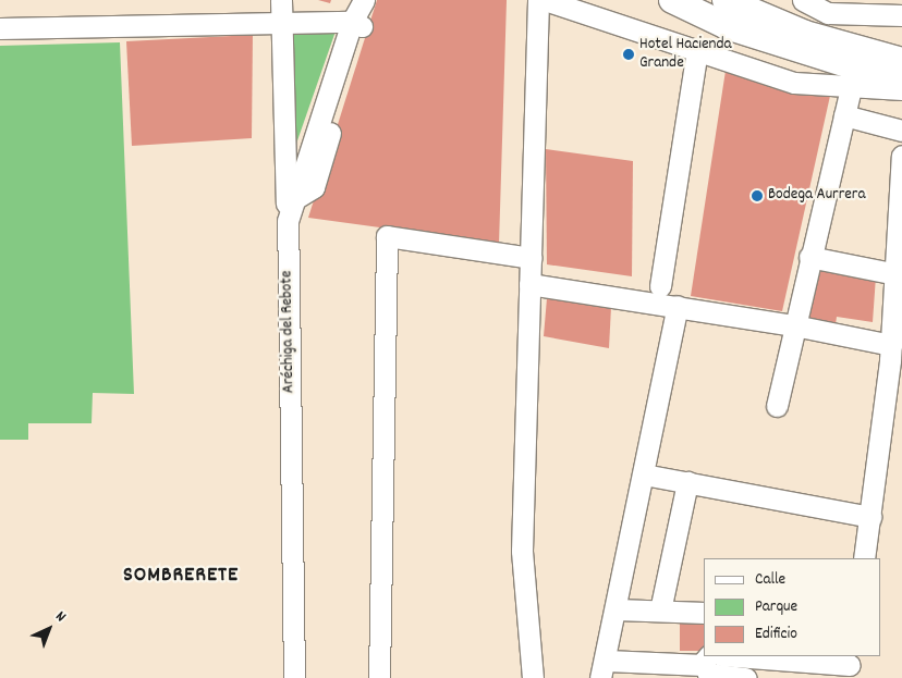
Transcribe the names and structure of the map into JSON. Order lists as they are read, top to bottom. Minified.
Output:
{"streets":{"street":["Aréchiga del Rebote"]},"districts":["SOMBRERETE"],"places":["Hotel Hacienda Grande","Bodega Aurrera"],"legend":["Calle","Parque","Edificio"],"north":"top right"}
